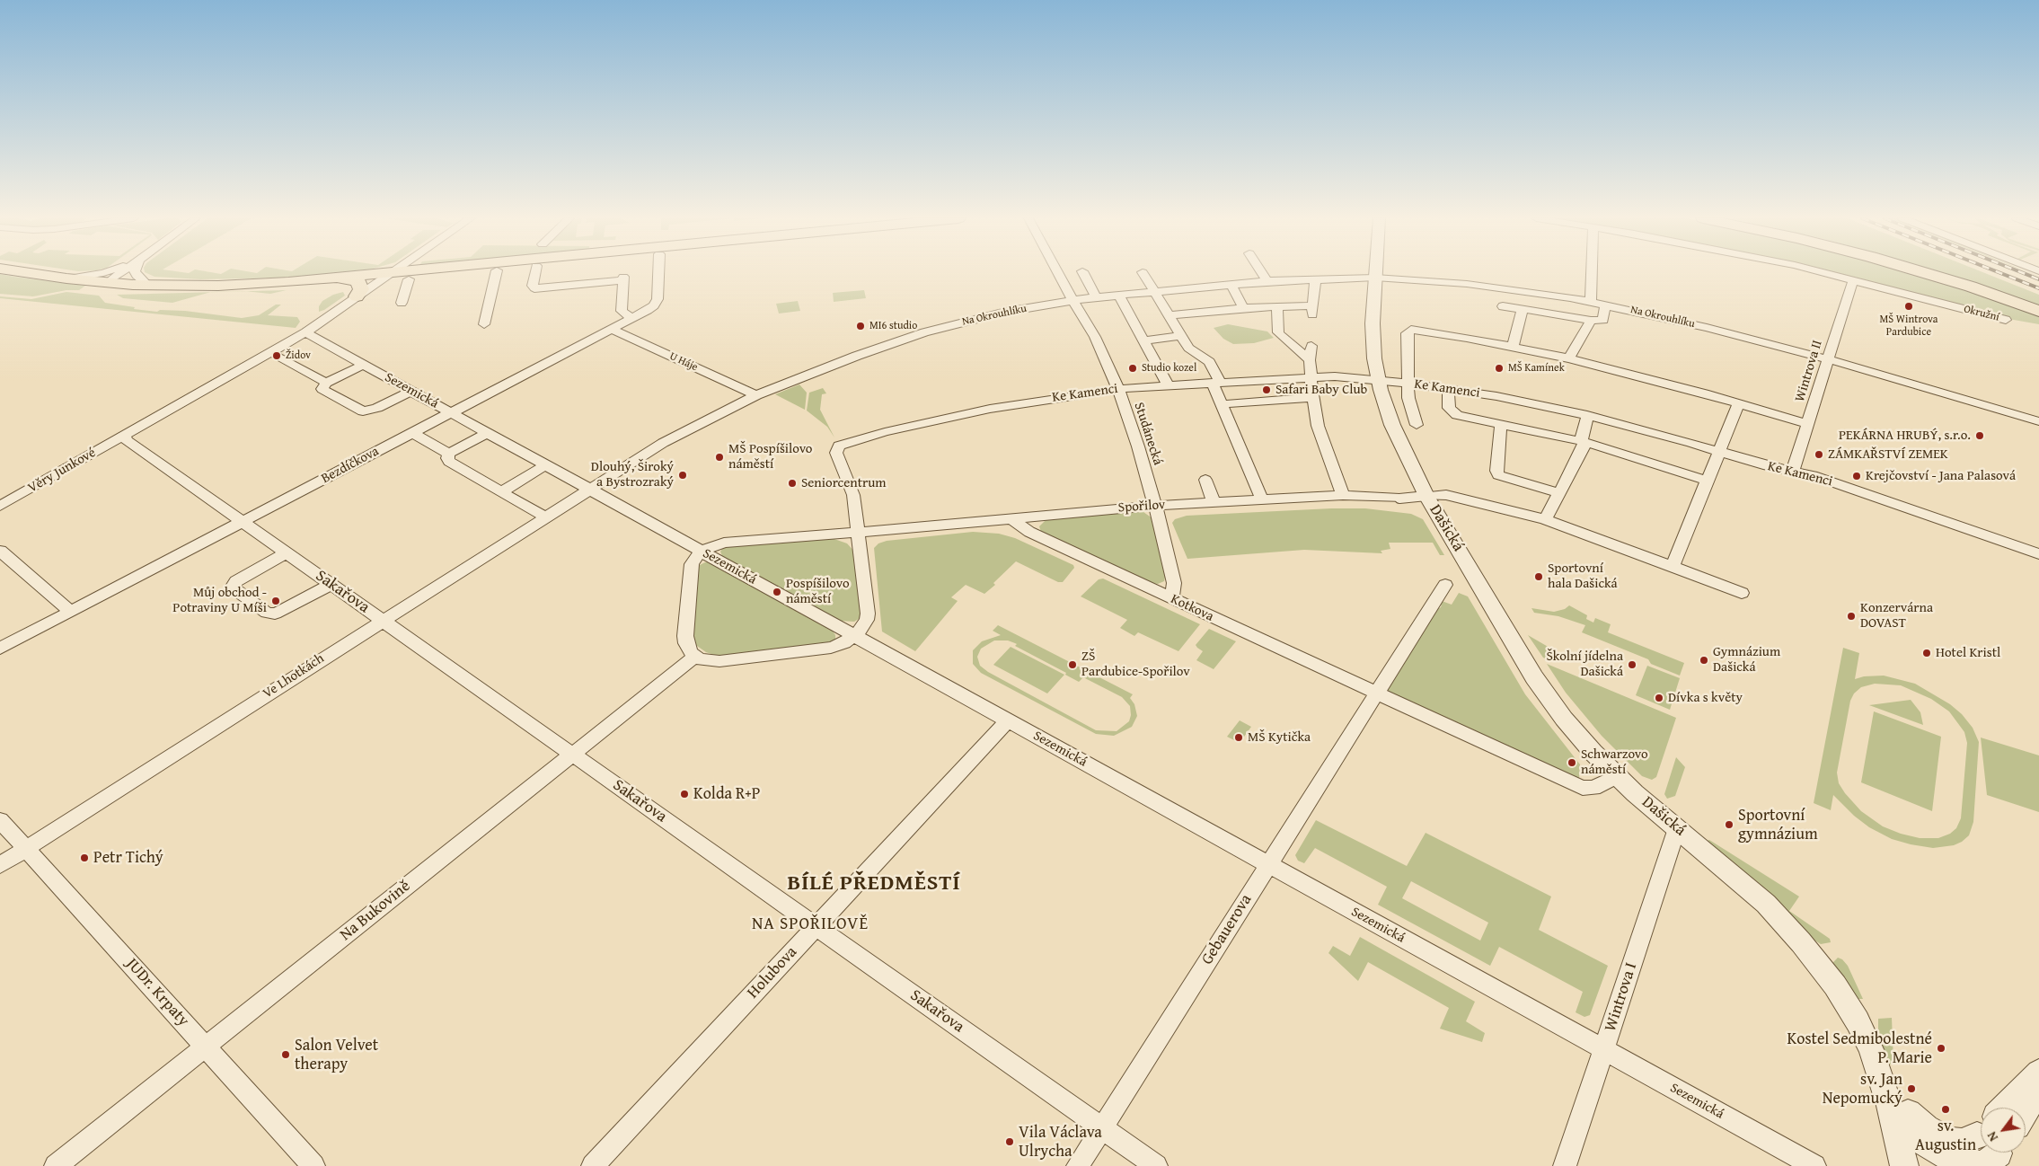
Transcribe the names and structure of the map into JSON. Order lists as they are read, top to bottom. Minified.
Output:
{"streets":{"street":["Okružní","Na Okrouhlíku","U Háje","Wintrova II","Ke Kamenci","Sezemická","Studánecká","Bezdíčkova","Věry Junkové","Spořilov","Dašická","Sakařova","Kotkova","Ve Lhotkách","Na Bukovině","Gebauerova","Holubova","JUDr. Krpaty","Wintrova I"]},"crossings":[["Okružní","Wintrova II"],["Na Okrouhlíku","U Háje"],["Na Okrouhlíku","Wintrova II"],["Na Okrouhlíku","Sezemická"],["Na Okrouhlíku","Studánecká"],["Na Okrouhlíku","Dašická"],["Na Okrouhlíku","Ve Lhotkách"],["U Háje","Bezdíčkova"],["Wintrova II","Ke Kamenci"],["Ke Kamenci","Studánecká"],["Ke Kamenci","Spořilov"],["Ke Kamenci","Dašická"],["Sezemická","Bezdíčkova"],["Sezemická","Věry Junkové"],["Sezemická","Spořilov"],["Sezemická","Ve Lhotkách"],["Sezemická","Gebauerova"],["Sezemická","Holubova"],["Sezemická","Wintrova I"],["Studánecká","Spořilov"],["Studánecká","Kotkova"],["Bezdíčkova","Sakařova"],["Věry Junkové","Sakařova"],["Spořilov","Dašická"],["Spořilov","Kotkova"],["Dašická","Wintrova I"],["Sakařova","Ve Lhotkách"],["Sakařova","Na Bukovině"],["Sakařova","Gebauerova"],["Sakařova","Holubova"],["Kotkova","Gebauerova"],["Ve Lhotkách","JUDr. Krpaty"],["Na Bukovině","JUDr. Krpaty"]],"districts":["BÍLÉ PŘEDMĚSTÍ","NA SPOŘILOVĚ"],"places":["MŠ Wintrova Pardubice","MI6 studio","Židov","Studio kozel","MŠ Kamínek","Safari Baby Club","PEKÁRNA HRUBÝ, s.r.o.","ZÁMKAŘSTVÍ ZEMEK","MŠ Pospíšilovo náměstí","Dlouhý, Široký a Bystrozraký","Krejčovství - Jana Palasová","Seniorcentrum","Sportovní hala Dašická","Pospíšilovo náměstí","Můj obchod - Potraviny U Míši","Konzervárna DOVAST","Hotel Kristl","Gymnázium Dašická","ZŠ Pardubice-Spořilov","Školní jídelna Dašická","Dívka s květy","MŠ Kytička","Schwarzovo náměstí","Kolda R+P","Sportovní gymnázium","Petr Tichý","Kostel Sedmibolestné P. Marie","Salon Velvet therapy","sv. Jan Nepomucký","sv. Augustin","Vila Václava Ulrycha"],"north":"bottom left"}
